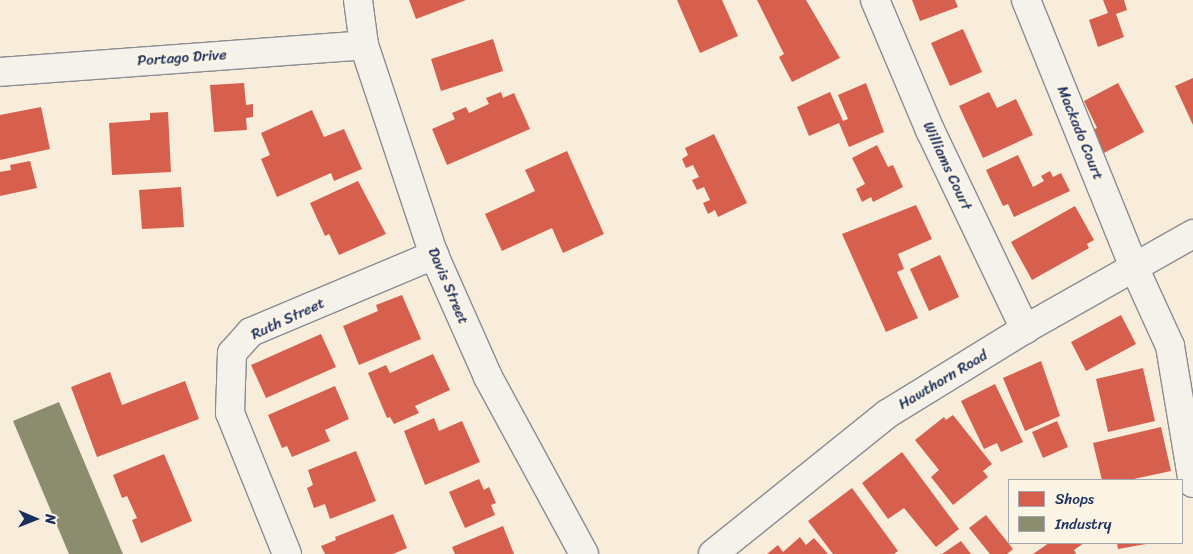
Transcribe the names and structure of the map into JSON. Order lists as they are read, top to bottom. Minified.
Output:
{"streets":{"street":["Portago Drive","Mackado Court","Williams Court","Davis Street","Ruth Street","Hawthorn Road"]},"crossings":[["Portago Drive","Davis Street"],["Mackado Court","Hawthorn Road"],["Williams Court","Hawthorn Road"],["Davis Street","Ruth Street"]],"legend":["Shops","Industry"],"north":"right"}
